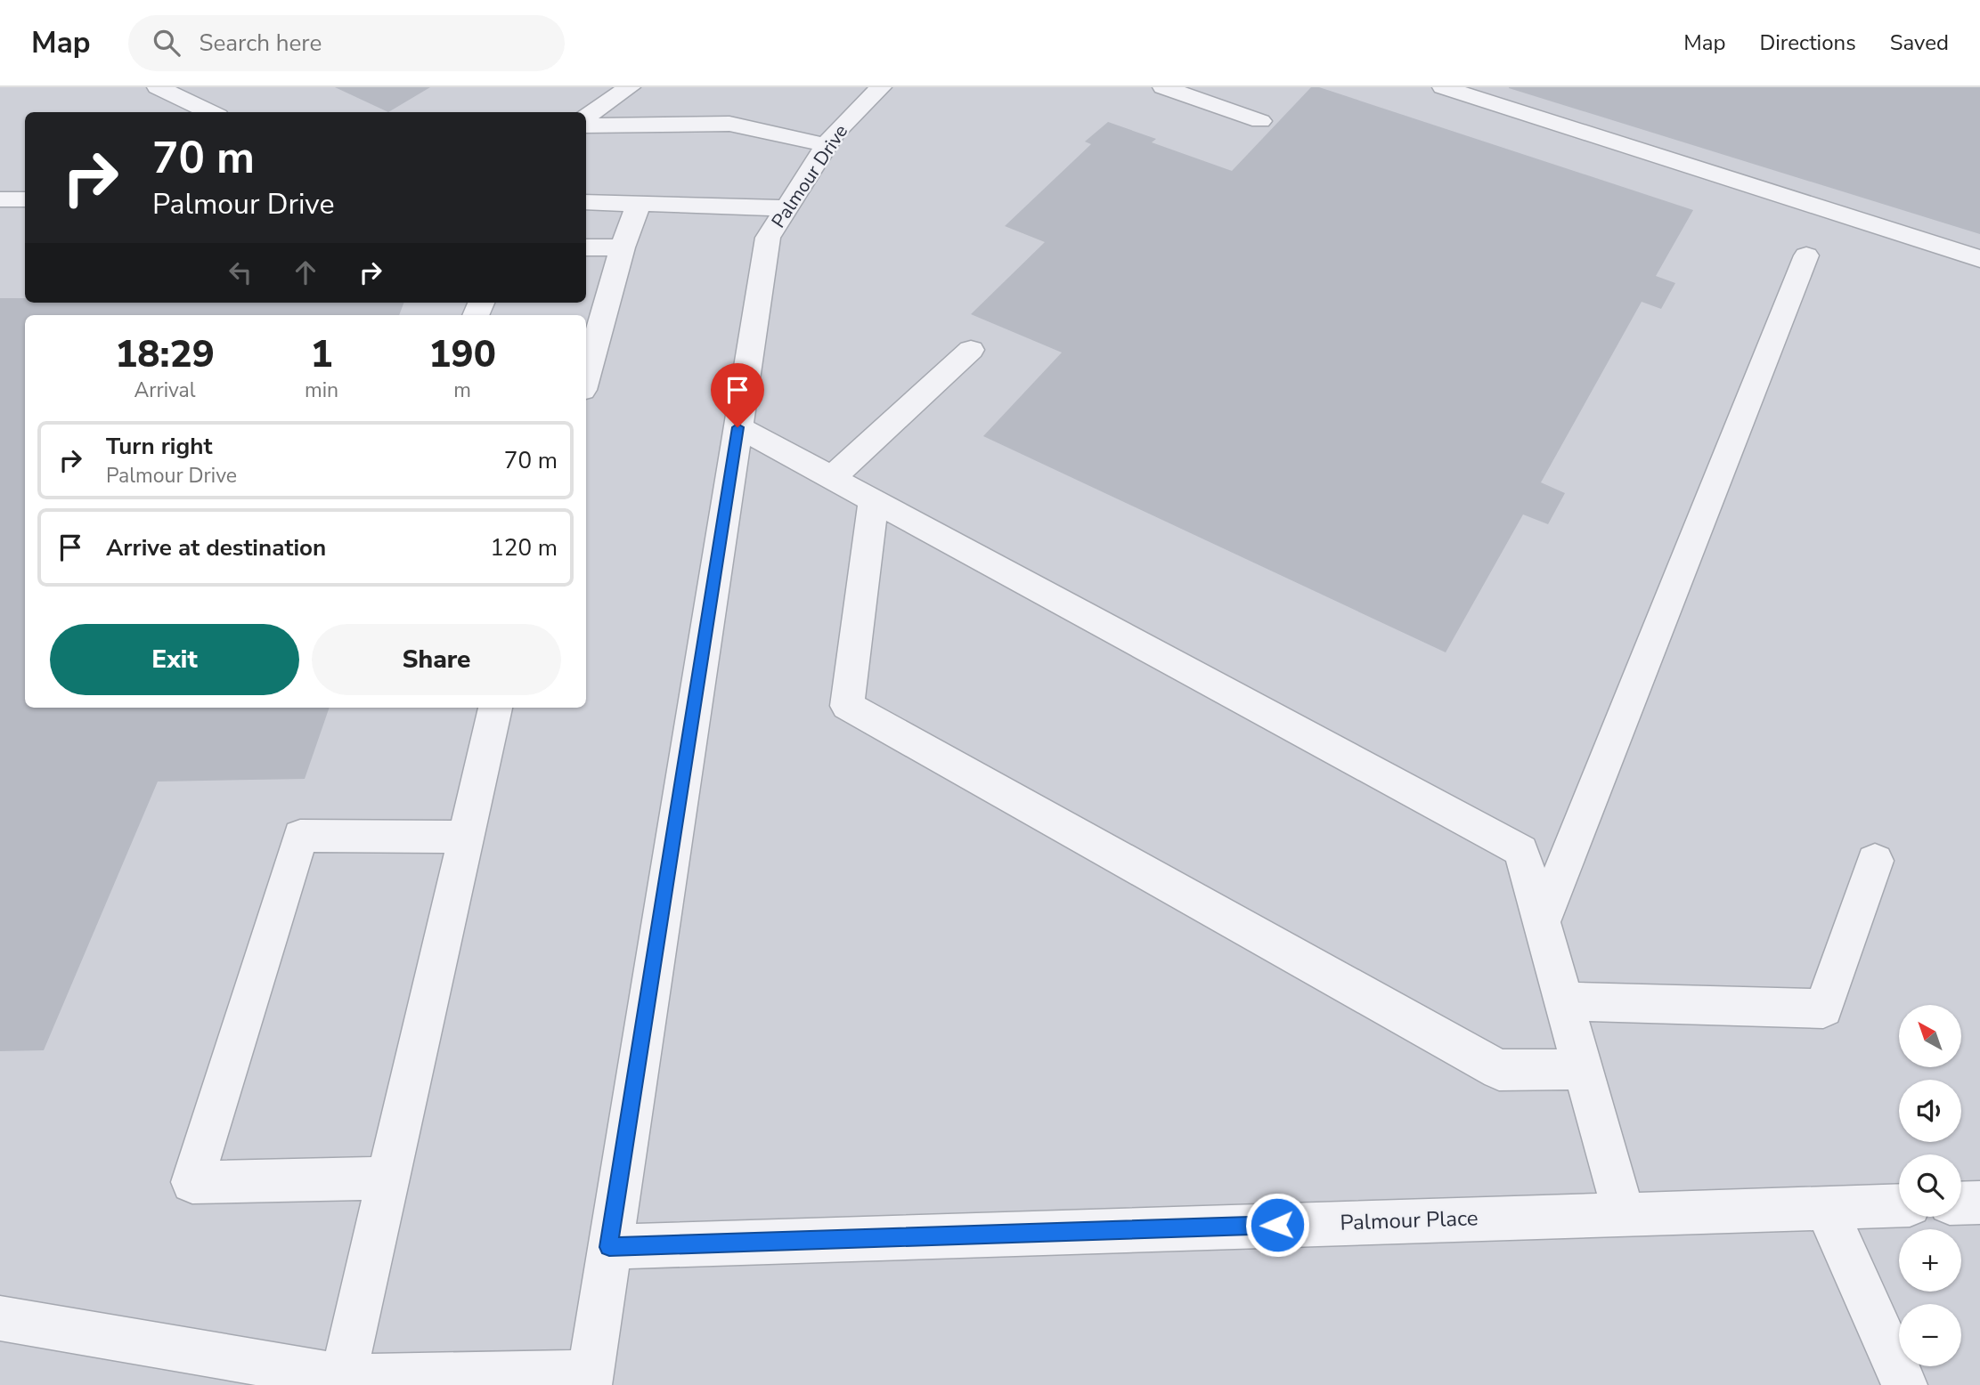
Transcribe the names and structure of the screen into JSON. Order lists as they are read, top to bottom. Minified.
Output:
{"streets":{"street":["Palmour Drive","Palmour Place"]},"crossings":[["Palmour Drive","Palmour Place"]],"north":"top left","page":{"header":"Map","search":"Search here","nav":["Map","Directions","Saved"],"turn":["70 m","Palmour Drive"],"eta":["18:29","Arrival","1","min","190","m"],"list":[{"name":"Turn right","note":"Palmour Drive","value":"70 m"},{"name":"Arrive at destination","value":"120 m"}],"buttons":["Exit","Share"],"map_buttons":["+","−"]}}
